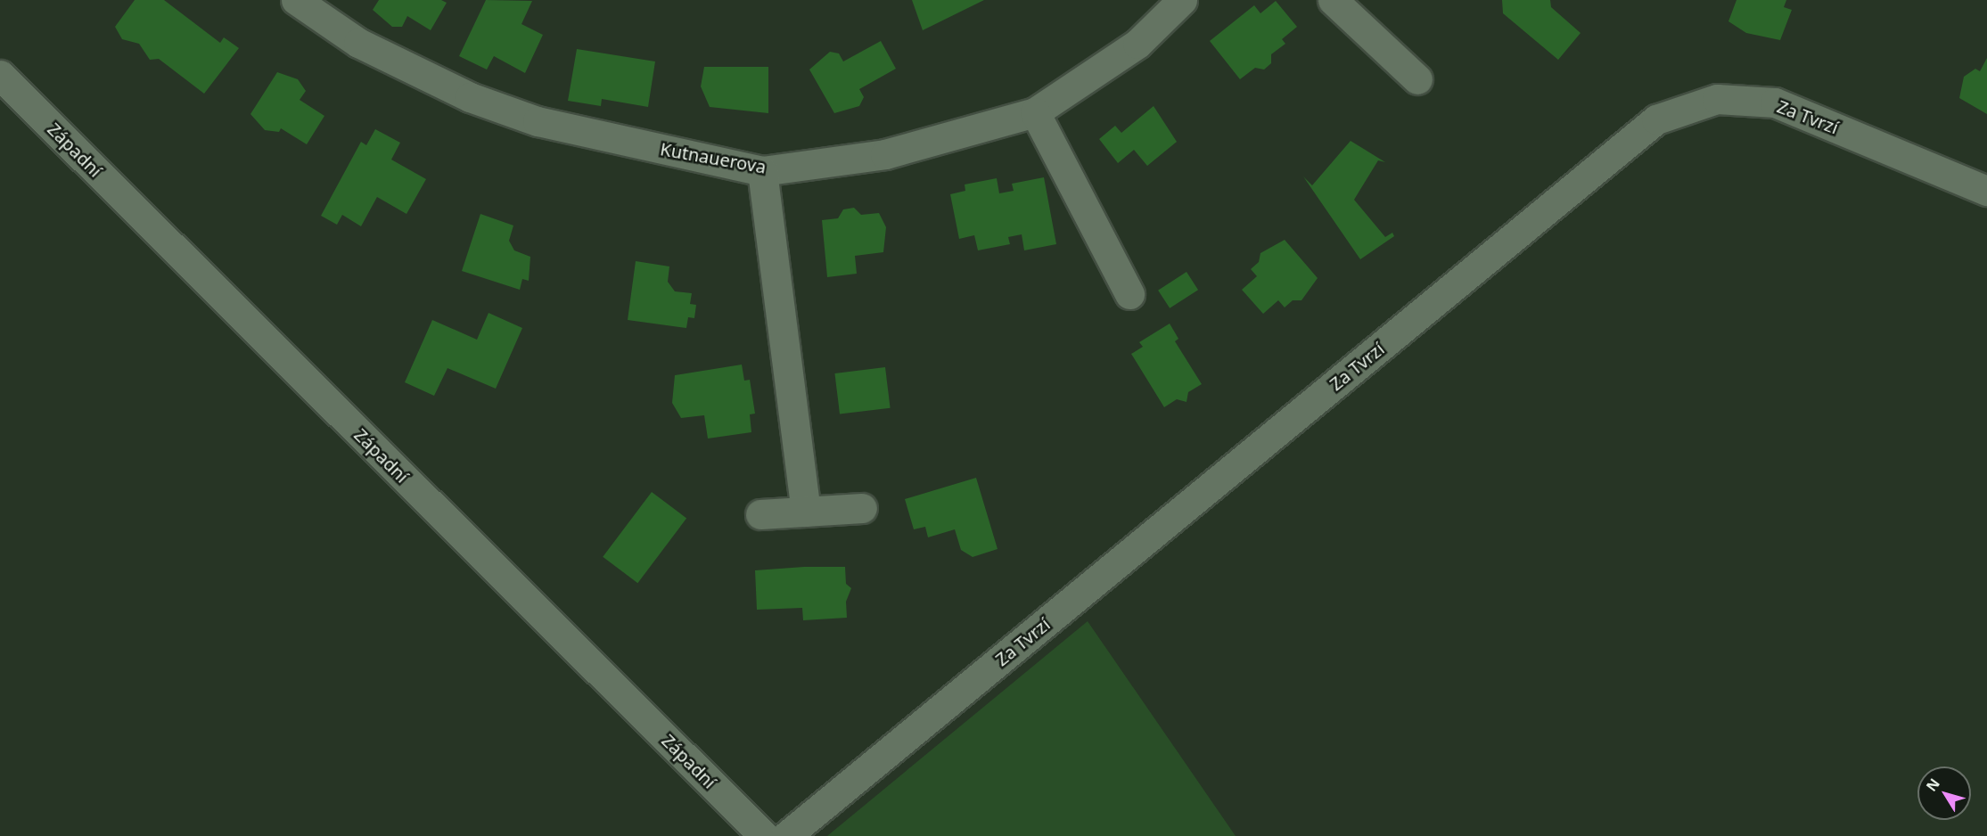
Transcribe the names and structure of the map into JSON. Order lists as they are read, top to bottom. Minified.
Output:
{"streets":{"street":["Za Tvrzí","Západní","Kutnauerova"]},"north":"top left"}
